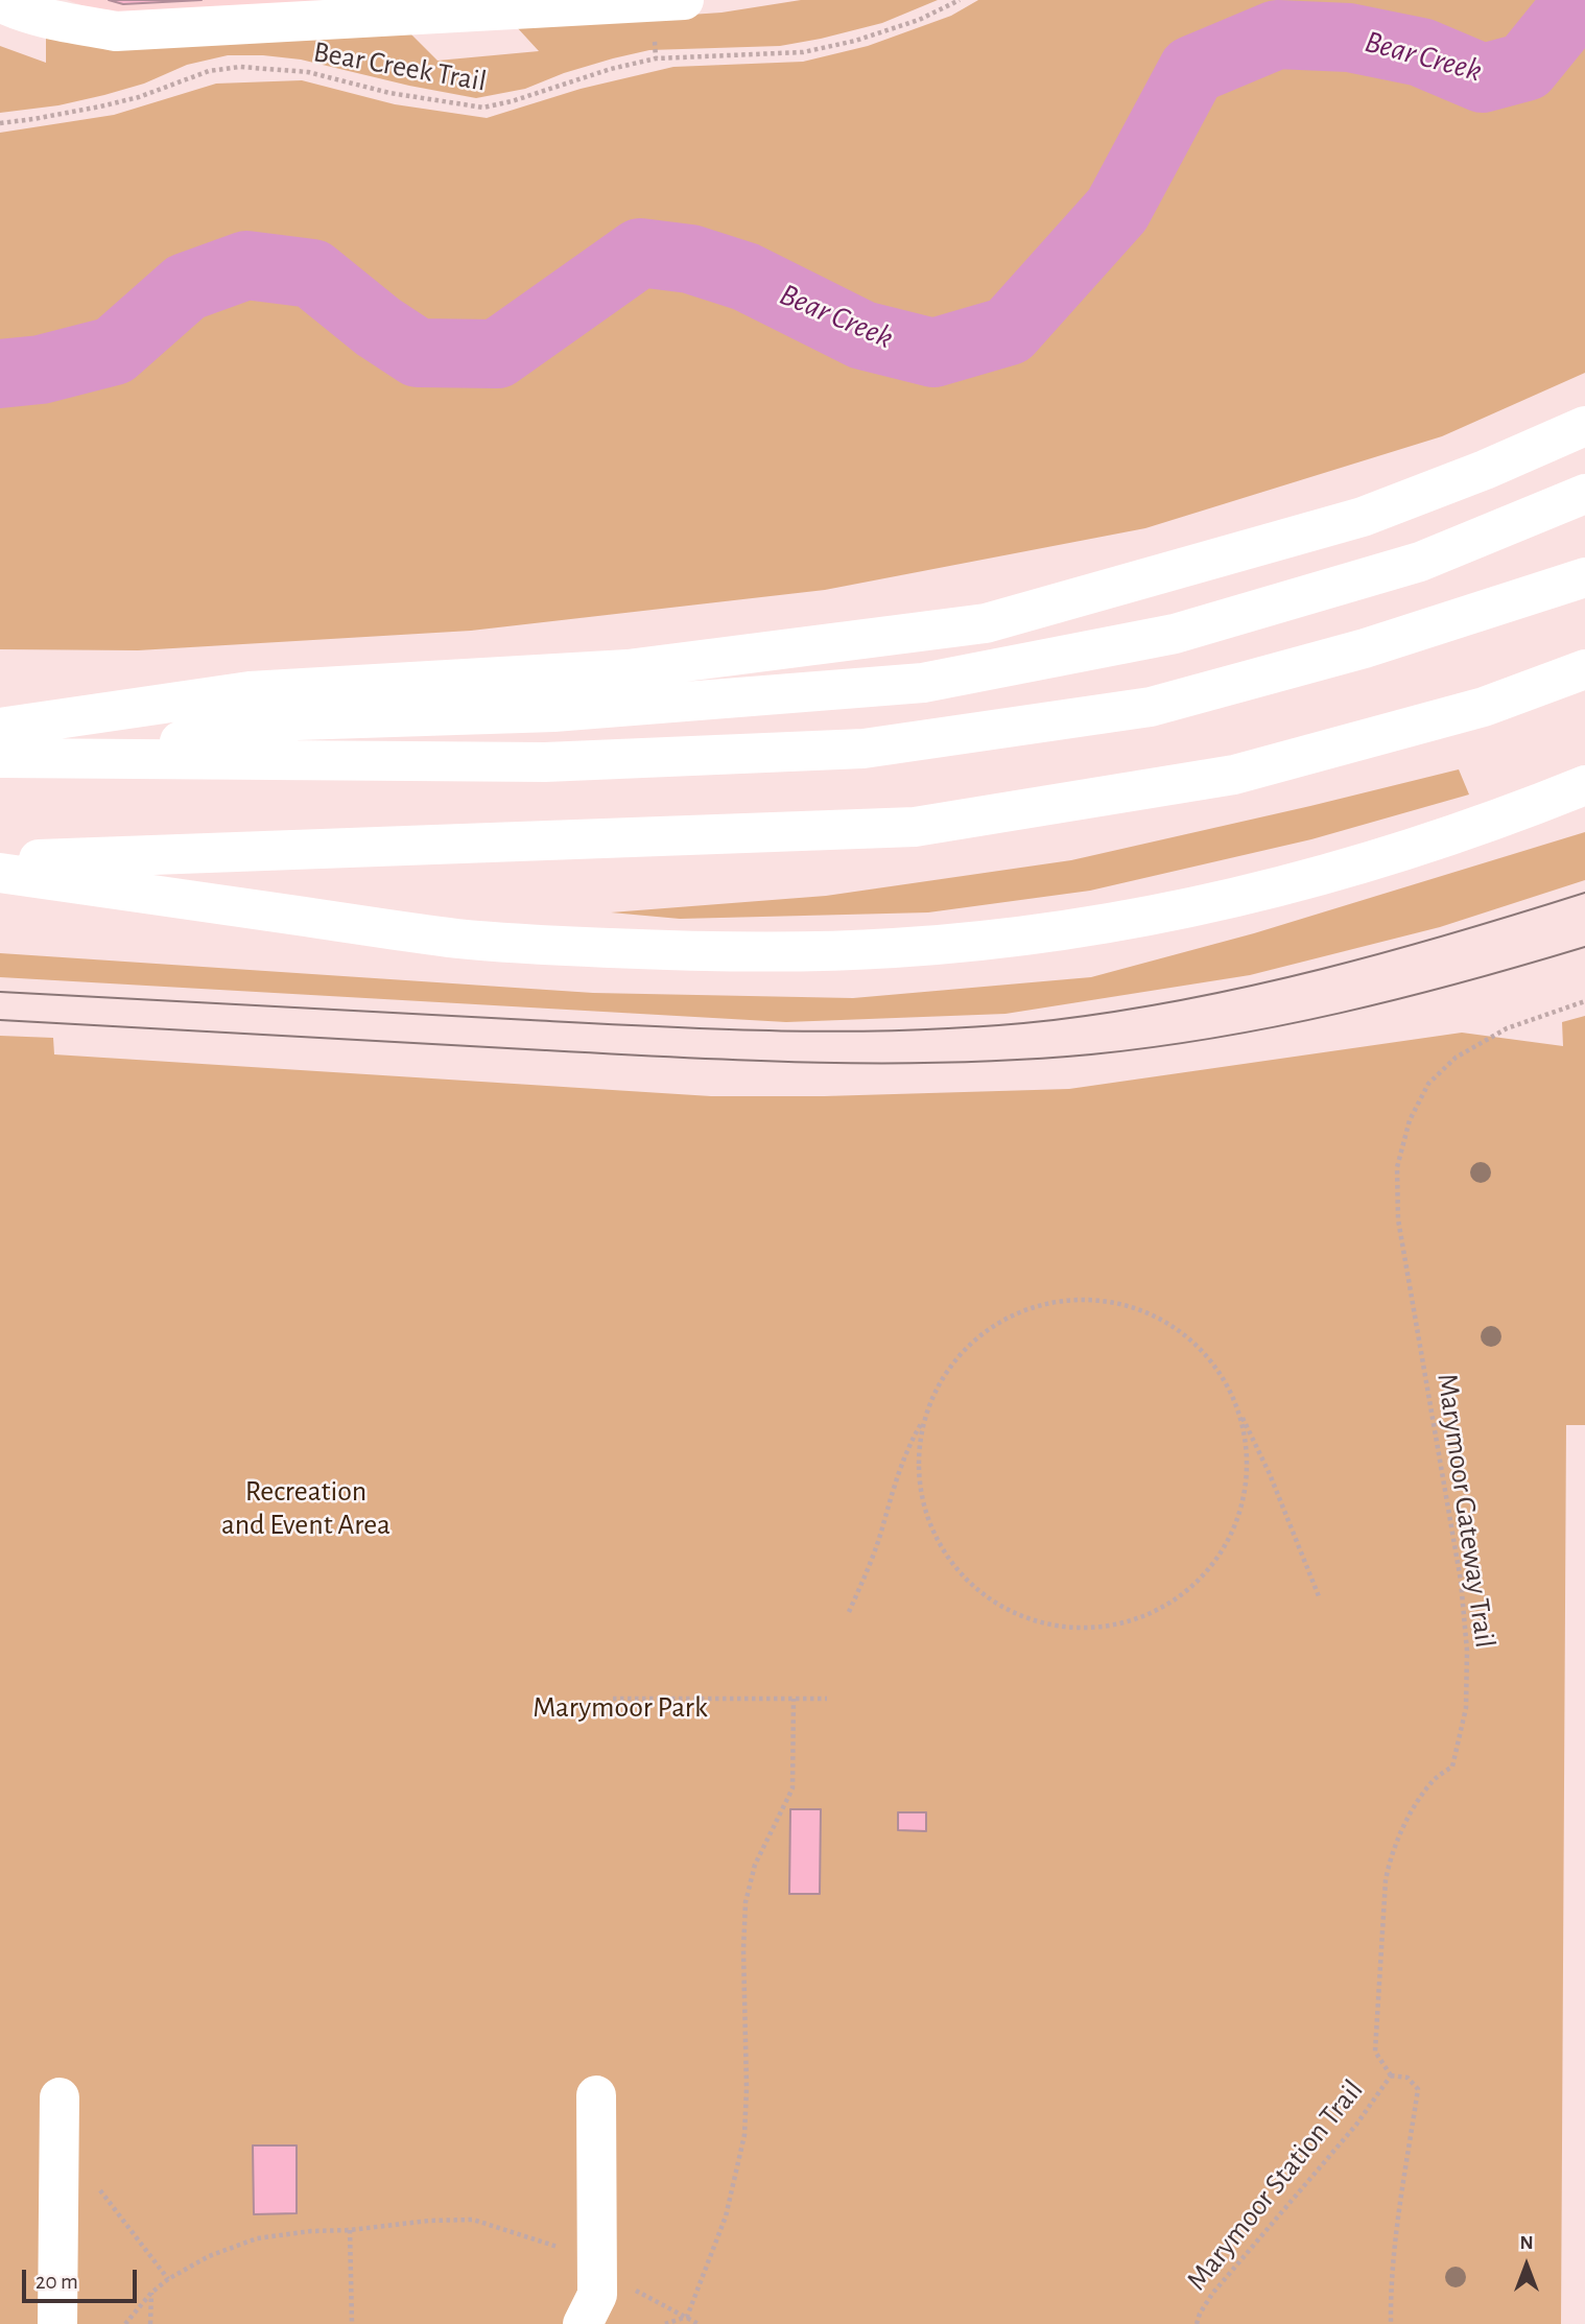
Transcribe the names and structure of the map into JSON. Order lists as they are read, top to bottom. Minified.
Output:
{"streets":{"path":["Bear Creek Trail","Marymoor Gateway Trail","Marymoor Station Trail"]},"crossings":[["Marymoor Gateway Trail","Marymoor Station Trail"]],"water":["Bear Creek"],"parks":["Recreation and Event Area","Marymoor Park"],"scale_bar":"20 m","north":"top"}
